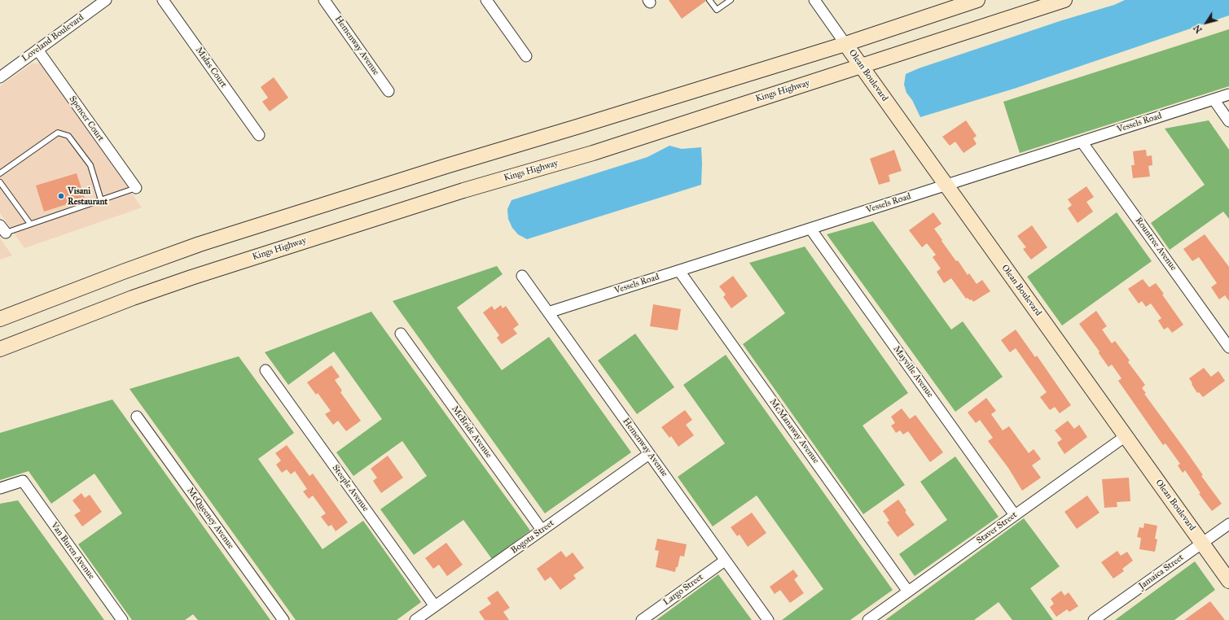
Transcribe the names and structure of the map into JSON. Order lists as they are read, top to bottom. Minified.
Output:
{"streets":{"main road":["Olean Boulevard","Kings Highway"],"street":["Loveland Boulevard","Hemenway Avenue","Midas Court","Spencer Court","Vessels Road","Rountree Avenue","Mayville Avenue","McManaway Avenue","McBride Avenue","Steeple Avenue","McQueeney Avenue","Staver Street","Bogota Street","Van Buren Avenue","Jamaica Street","Largo Street"]},"crossings":[["Loveland Boulevard","Spencer Court"],["Hemenway Avenue","Vessels Road"],["Hemenway Avenue","Bogota Street"],["Hemenway Avenue","Largo Street"],["Olean Boulevard","Kings Highway"],["Olean Boulevard","Vessels Road"],["Olean Boulevard","Staver Street"],["Olean Boulevard","Jamaica Street"],["Vessels Road","Rountree Avenue"],["Vessels Road","Mayville Avenue"],["Vessels Road","McManaway Avenue"],["Mayville Avenue","Staver Street"],["McManaway Avenue","Staver Street"],["McBride Avenue","Bogota Street"],["Steeple Avenue","Bogota Street"]],"places":["Visani Restaurant"],"north":"bottom left"}
